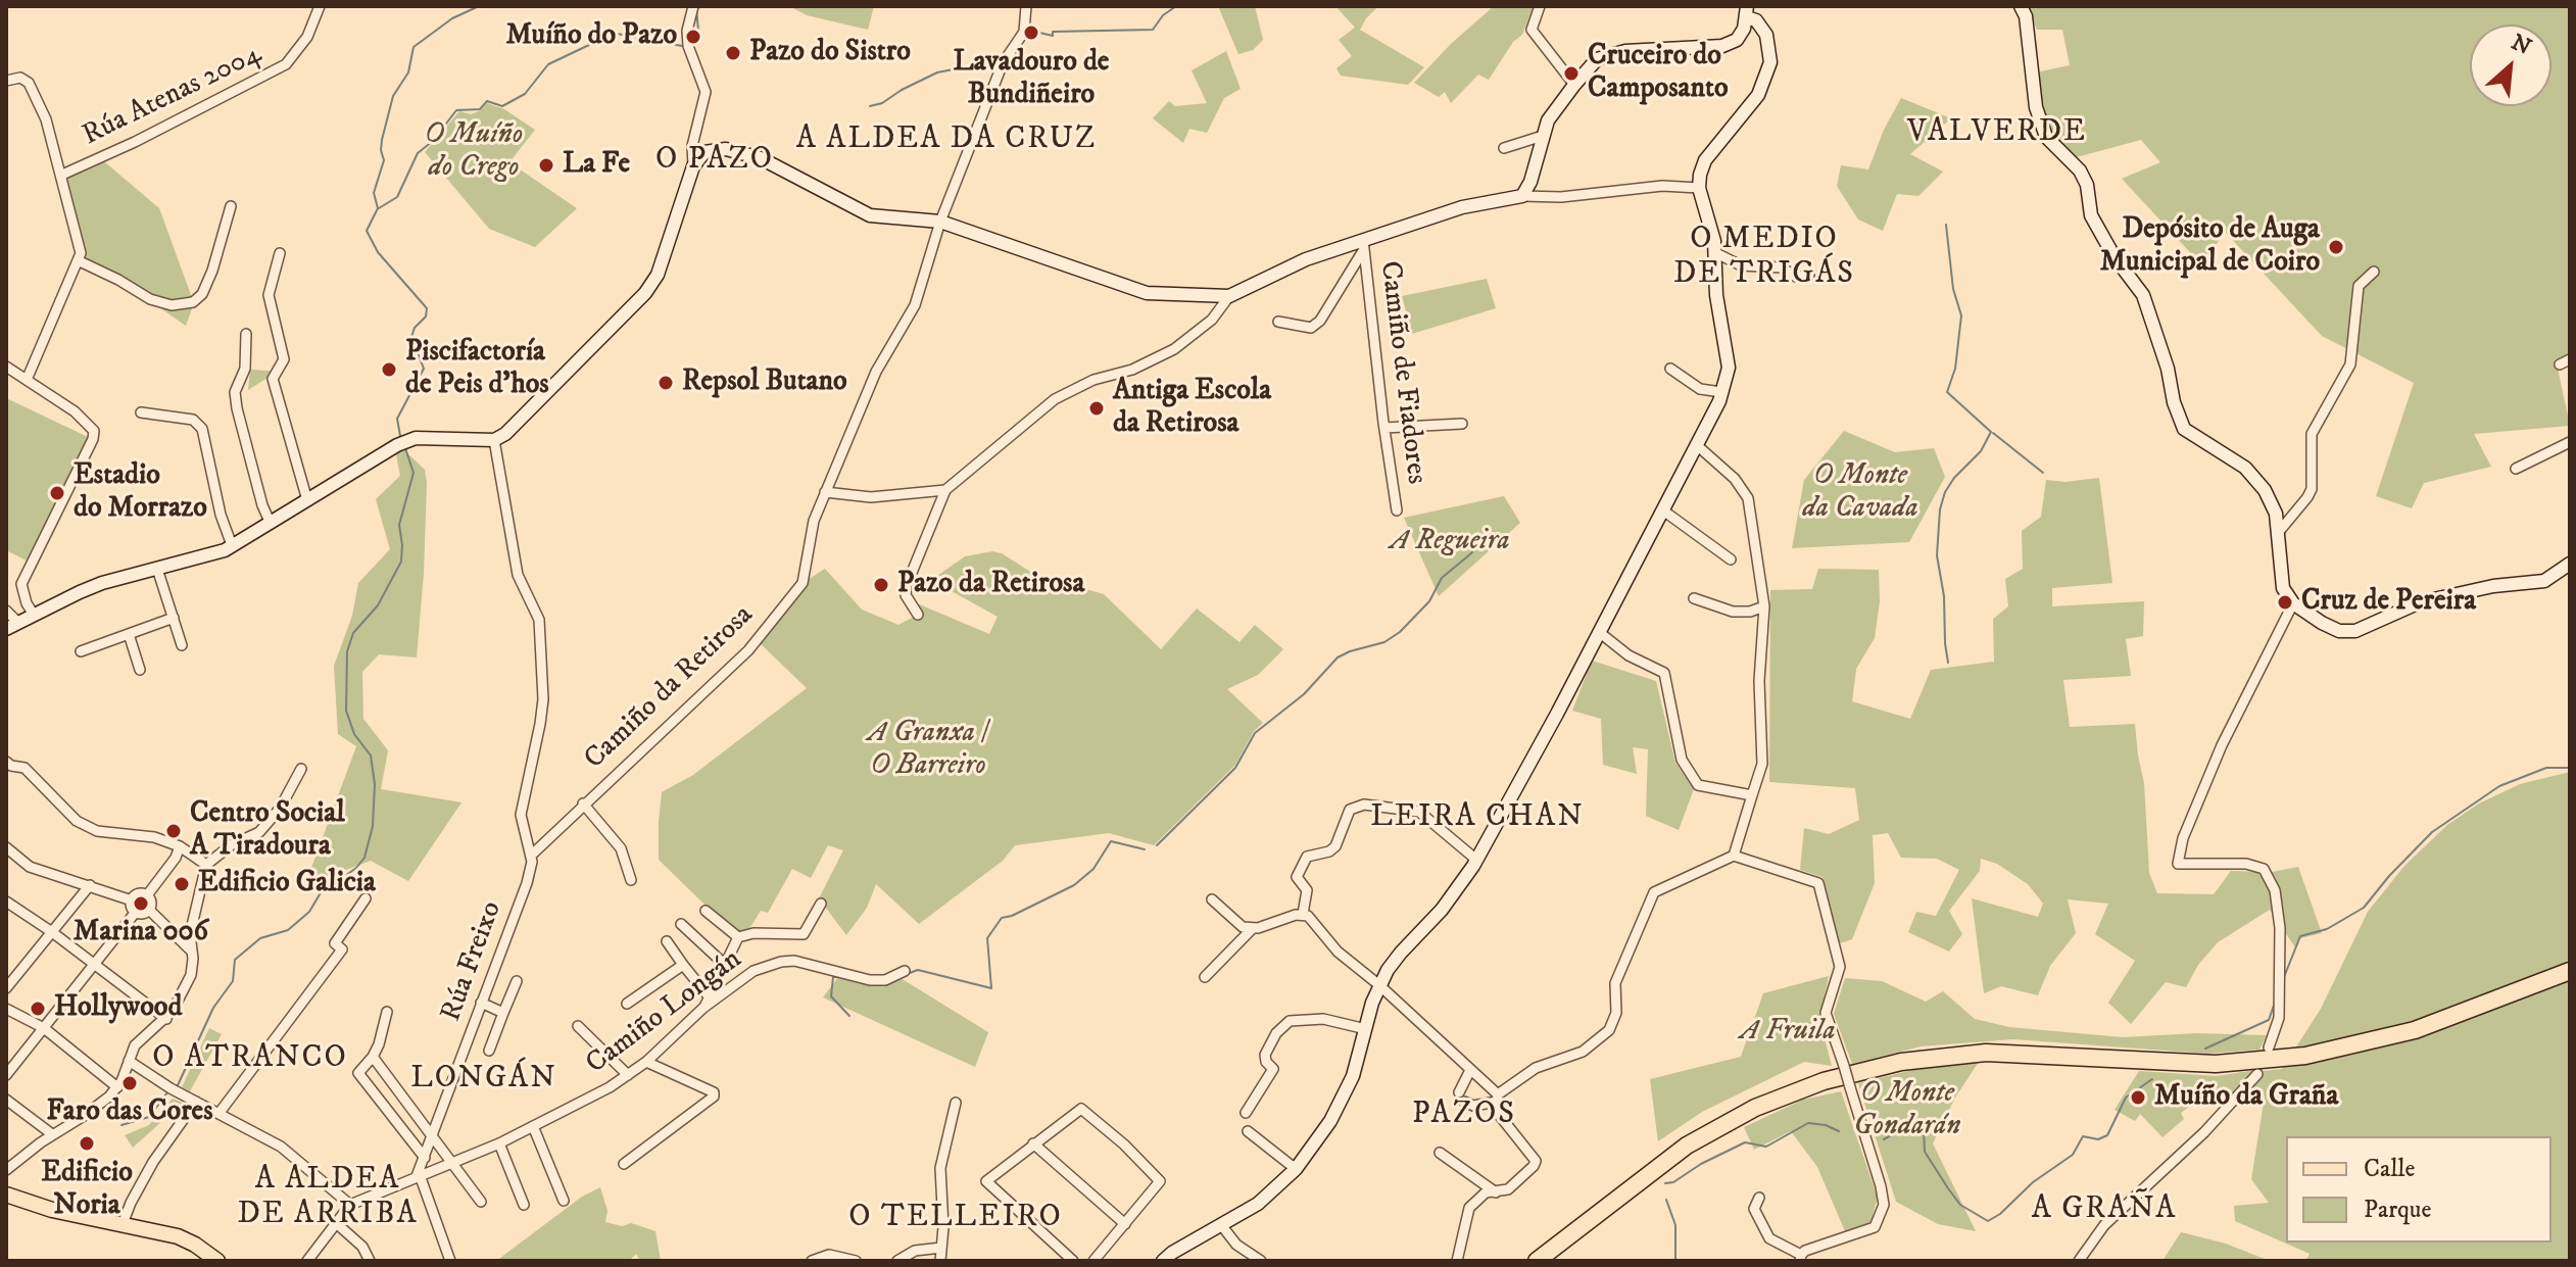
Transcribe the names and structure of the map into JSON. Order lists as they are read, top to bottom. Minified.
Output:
{"streets":{"street":["Rúa Atenas 2004","Camiño de Fiadores","Camiño da Retirosa","Rúa Freixo","Camiño Longán"]},"crossings":[["Camiño da Retirosa","Rúa Freixo"],["Rúa Freixo","Camiño Longán"]],"districts":["VALVERDE","A ALDEA DA CRUZ","O PAZO","O MEDIO DE TRIGÁS","LEIRA CHAN","O ATRANCO","LONGÁN","PAZOS","A ALDEA DE ARRIBA","A GRAÑA","O TELLEIRO"],"parks":["O Muíño do Crego","O Monte da Cavada","A Regueira","A Granxa / O Barreiro","A Fruila","O Monte Gondarán"],"places":["Lavadouro de Bundiñeiro","Muíño do Pazo","Pazo do Sistro","Cruceiro do Camposanto","La Fe","Depósito de Auga Municipal de Coiro","Piscifactoría de Peis d'hos","Repsol Butano","Antiga Escola da Retirosa","Estadio do Morrazo","Pazo da Retirosa","Cruz de Pereira","Centro Social A Tiradoura","Edificio Galicia","Marina 006","Hollywood","Faro das Cores","Muíño da Graña","Edificio Noria"],"legend":["Calle","Parque"],"north":"top right"}
